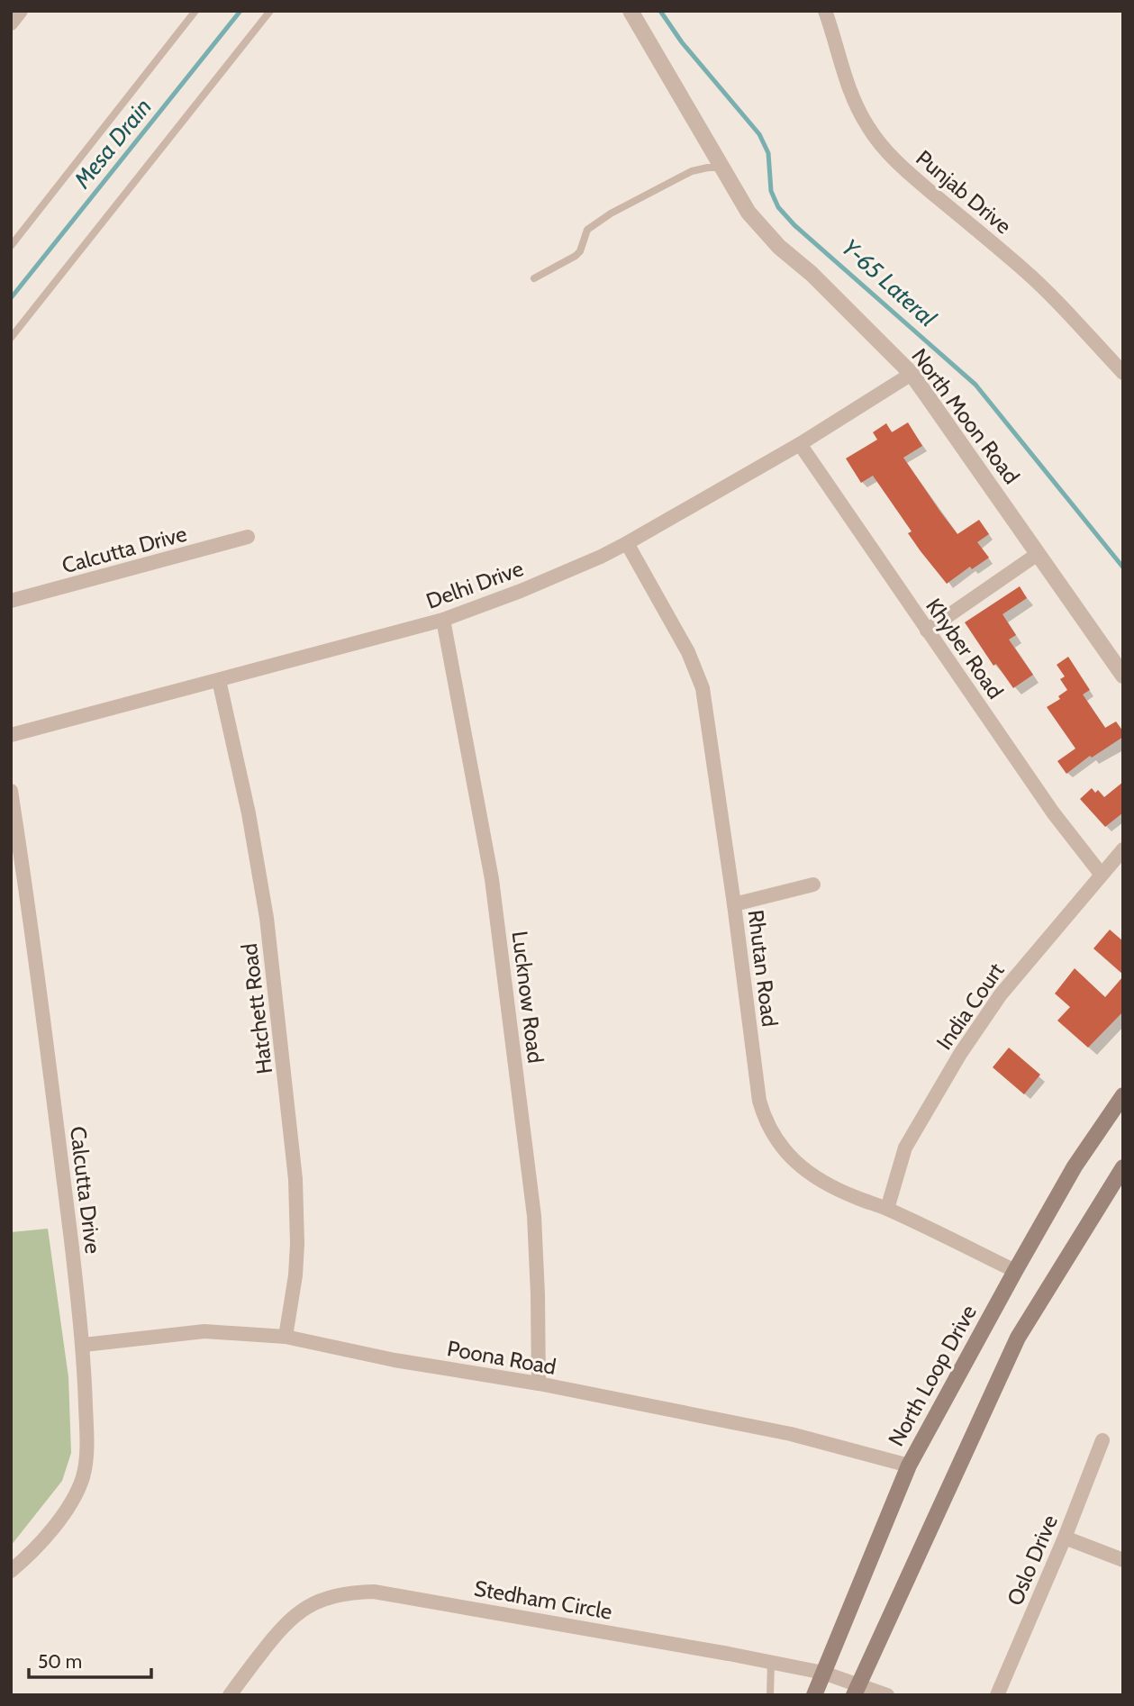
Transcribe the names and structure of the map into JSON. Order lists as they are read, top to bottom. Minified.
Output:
{"streets":{"main road":["North Loop Drive"],"street":["Punjab Drive","North Moon Road","Calcutta Drive","Delhi Drive","Khyber Road","Rhutan Road","Lucknow Road","India Court","Hatchett Road","Poona Road","Oslo Drive","Stedham Circle"]},"crossings":[["North Moon Road","Delhi Drive"],["Calcutta Drive","Poona Road"],["Delhi Drive","Khyber Road"],["Delhi Drive","Rhutan Road"],["Delhi Drive","Lucknow Road"],["Delhi Drive","Hatchett Road"],["Khyber Road","India Court"],["Rhutan Road","India Court"],["Rhutan Road","North Loop Drive"],["Lucknow Road","Poona Road"],["Hatchett Road","Poona Road"],["Poona Road","North Loop Drive"],["North Loop Drive","Stedham Circle"]],"water":["Mesa Drain","Y-65 Lateral"],"scale_bar":"50 m"}
